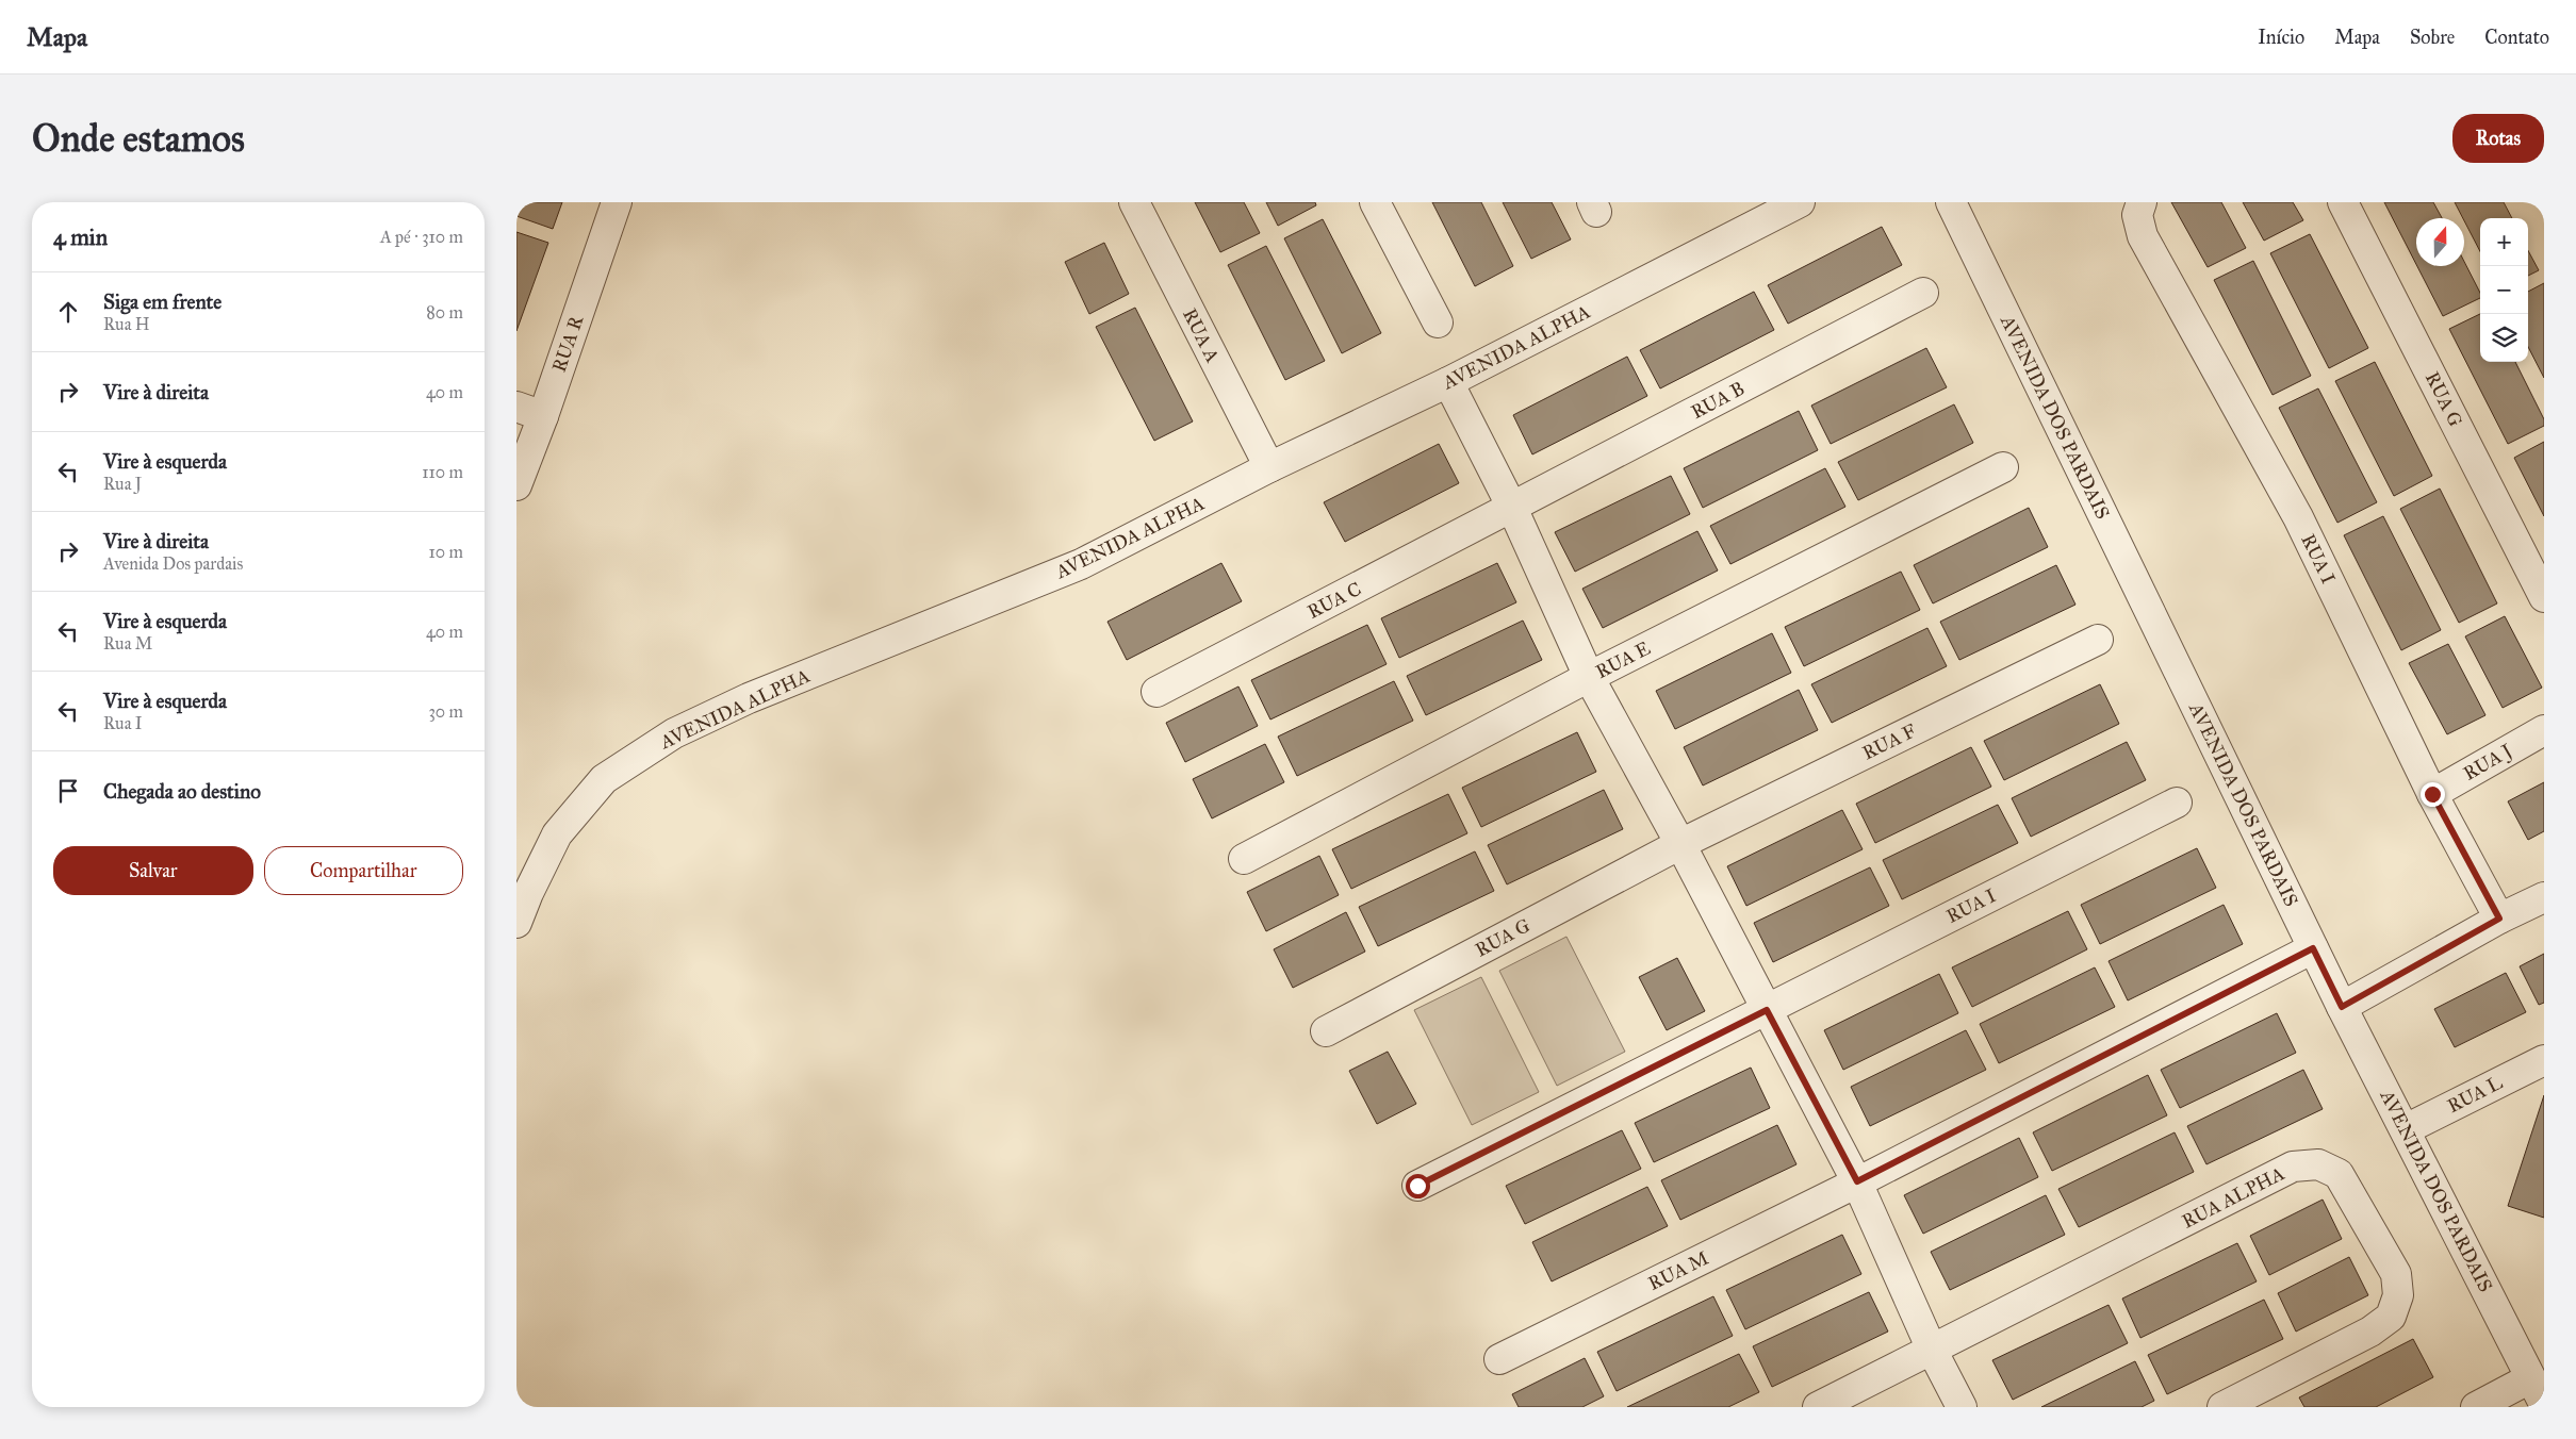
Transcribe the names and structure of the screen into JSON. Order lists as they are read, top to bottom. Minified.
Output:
{"streets":{"street":["RUA A","RUA R","AVENIDA ALPHA","RUA G","RUA B","AVENIDA DOS PARDAIS","RUA I","RUA C","RUA E","RUA F","RUA J","RUA L","RUA ALPHA","RUA M"]},"crossings":[["RUA A","AVENIDA ALPHA"],["RUA G","RUA F"],["RUA B","RUA C"],["AVENIDA DOS PARDAIS","RUA L"],["RUA I","RUA J"]],"north":"top","page":{"header":"Mapa","nav":["Início","Mapa","Sobre","Contato"],"buttons":["Rotas",["Salvar","Compartilhar"]],"title":"Onde estamos","heading":["4 min","A pé · 310 m"],"map_buttons":["+","−"],"list":[["Siga em frente","Rua H","80 m"],["Vire à direita","40 m"],["Vire à esquerda","Rua J","110 m"],["Vire à direita","Avenida Dos pardais","10 m"],["Vire à esquerda","Rua M","40 m"],["Vire à esquerda","Rua I","30 m"],"Chegada ao destino"]}}
